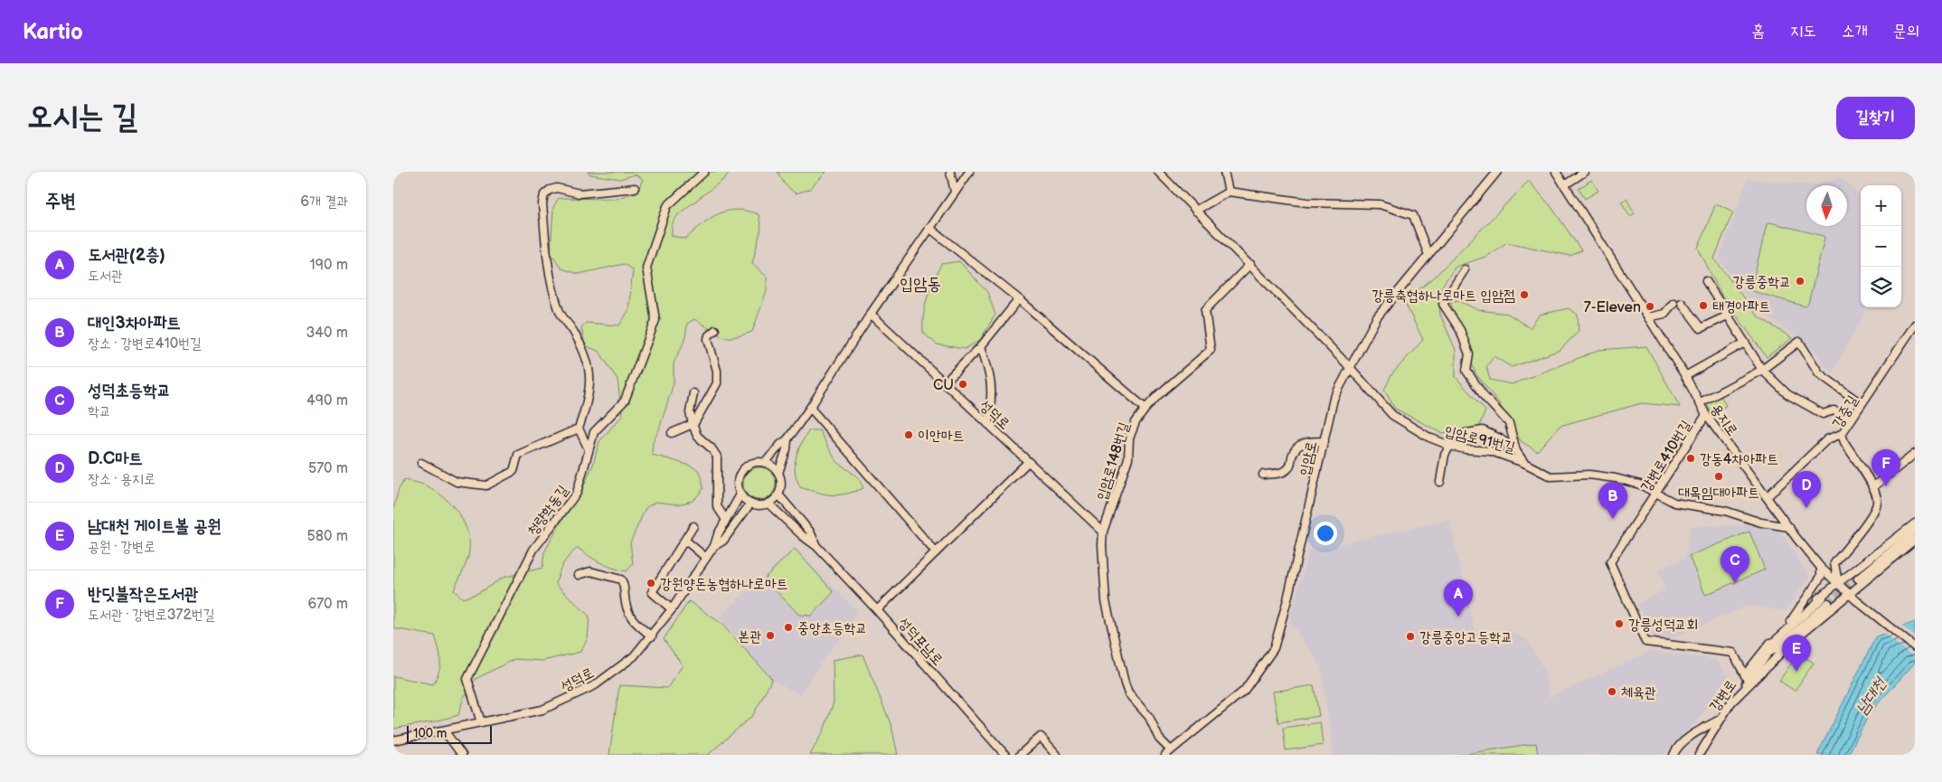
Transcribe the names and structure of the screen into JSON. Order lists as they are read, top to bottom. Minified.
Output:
{"streets":{"street":["강중길","성덕로","용지로","입암로91번길","강변로410번길","입암로","입암로148번길","청량학동길","성덕포남로","강변로"]},"crossings":[["강중길","용지로"],["성덕로","입암로148번길"],["성덕로","청량학동길"],["용지로","입암로91번길"],["용지로","강변로410번길"],["입암로91번길","강변로410번길"],["입암로91번길","입암로"],["강변로410번길","강변로"],["입암로","입암로148번길"]],"districts":["입암동"],"water":["남대천"],"places":["강릉중학교","강릉축협하나로마트 입암점","태경아파트","7-Eleven","CU","이안마트","강동4차아파트","대목임대아파트","강원양돈농협하나로마트","강릉성덕교회","중앙초등학교","본관","강릉중앙고등학교","체육관"],"scale_bar":"100 m","north":"bottom","page":{"header":"Kartio","nav":["홈","지도","소개","문의"],"buttons":"길찾기","title":"오시는 길","heading":["주변","6개 결과"],"map_buttons":["+","−"],"list":[{"mark":"A","name":"도서관(2층)","note":"도서관","value":"190 m"},{"mark":"B","name":"대인3차아파트","note":"장소 · 강변로410번길","value":"340 m"},{"mark":"C","name":"성덕초등학교","note":"학교","value":"490 m"},{"mark":"D","name":"D.C마트","note":"장소 · 용지로","value":"570 m"},{"mark":"E","name":"남대천 게이트볼 공원","note":"공원 · 강변로","value":"580 m"},{"mark":"F","name":"반딧불작은도서관","note":"도서관 · 강변로372번길","value":"670 m"}],"pins":["F","D","B","C","A","E"],"scale":"100 m"}}
